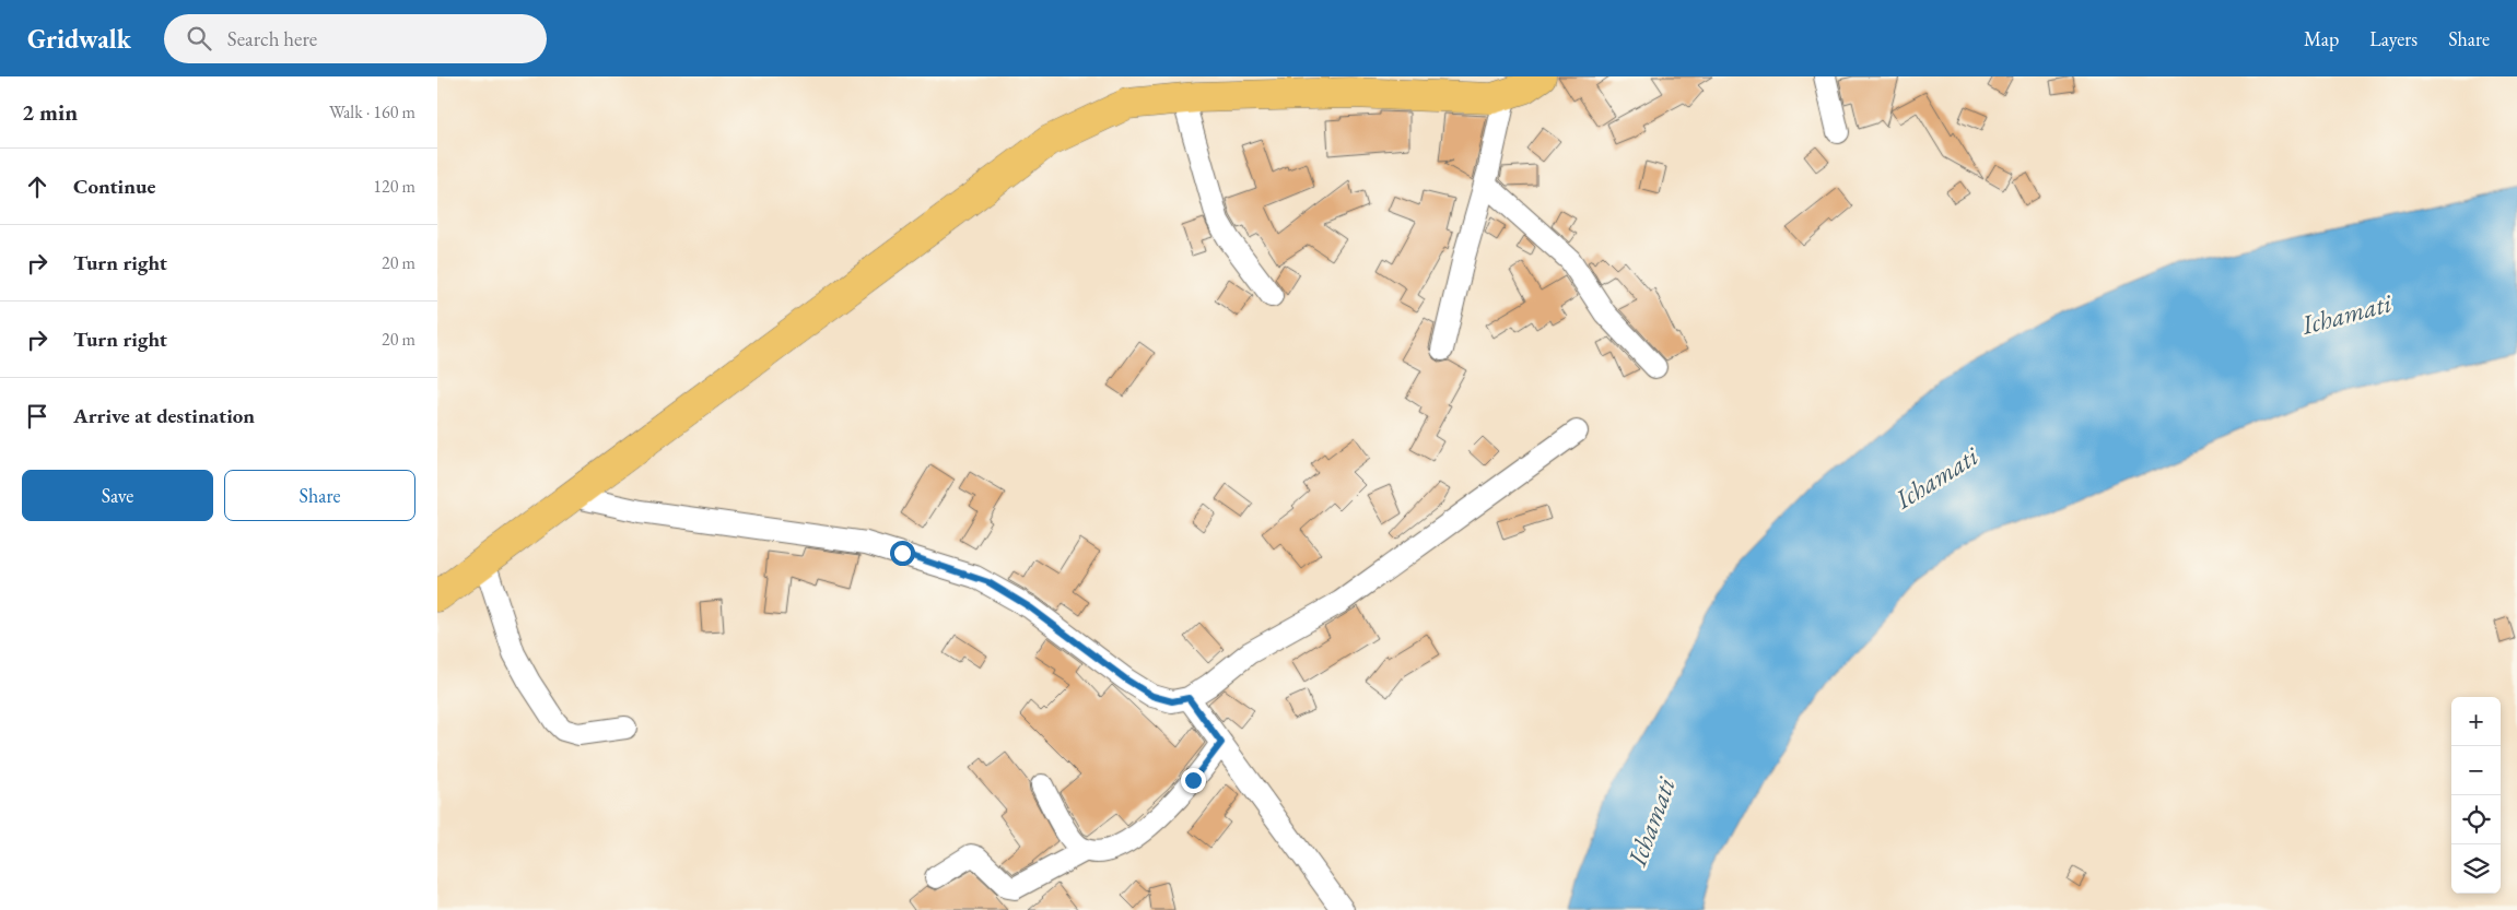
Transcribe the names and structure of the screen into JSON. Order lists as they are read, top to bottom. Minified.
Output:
{"water":["Ichamati"],"page":{"header":"Gridwalk","search":"Search here","nav":["Map","Layers","Share"],"heading":["2 min","Walk · 160 m"],"list":[["Continue","120 m"],["Turn right","20 m"],["Turn right","20 m"],"Arrive at destination"],"buttons":["Save","Share"],"map_buttons":["+","−"]}}
